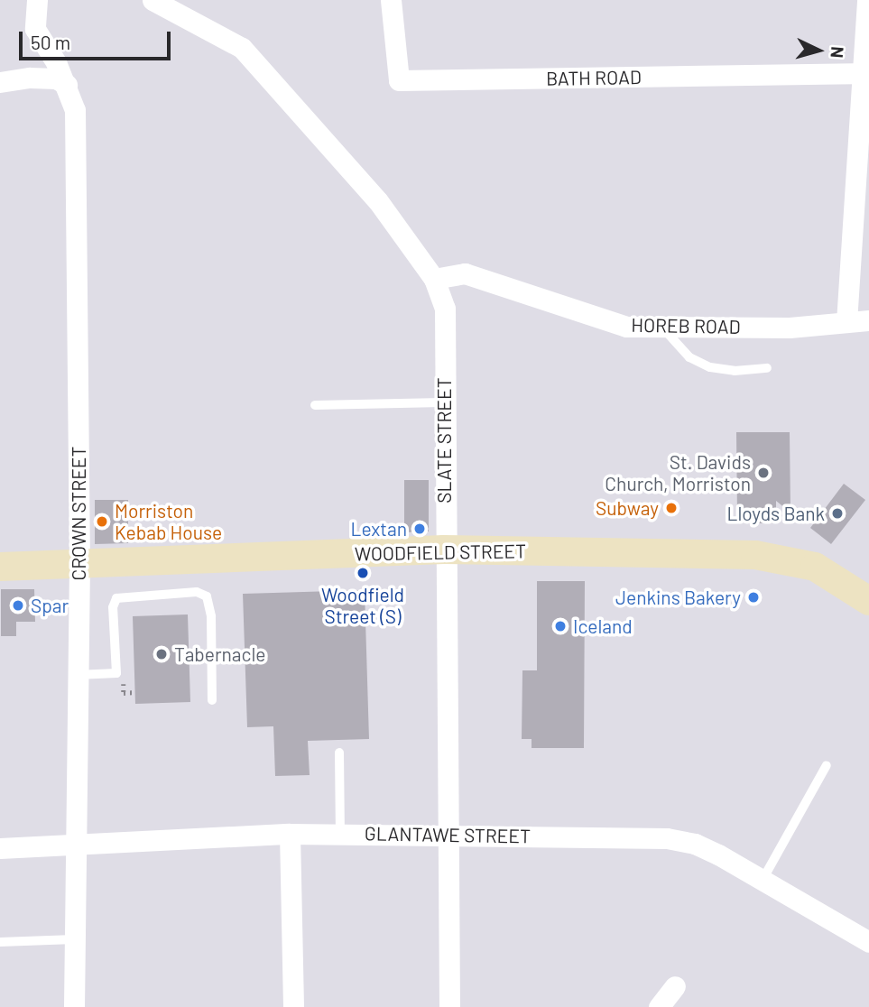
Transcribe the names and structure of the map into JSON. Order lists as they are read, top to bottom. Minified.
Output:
{"streets":{"main road":["WOODFIELD STREET"],"street":["BATH ROAD","HOREB ROAD","SLATE STREET","CROWN STREET","GLANTAWE STREET"]},"crossings":[["HOREB ROAD","SLATE STREET"],["SLATE STREET","WOODFIELD STREET"],["SLATE STREET","GLANTAWE STREET"],["CROWN STREET","WOODFIELD STREET"],["CROWN STREET","GLANTAWE STREET"]],"places":["St. Davids Church, Morriston","Subway","Lloyds Bank","Morriston Kebab House","Lextan","Woodfield Street (S)","Jenkins Bakery","Spar","Iceland","Tabernacle"],"scale_bar":"50 m","north":"right"}
